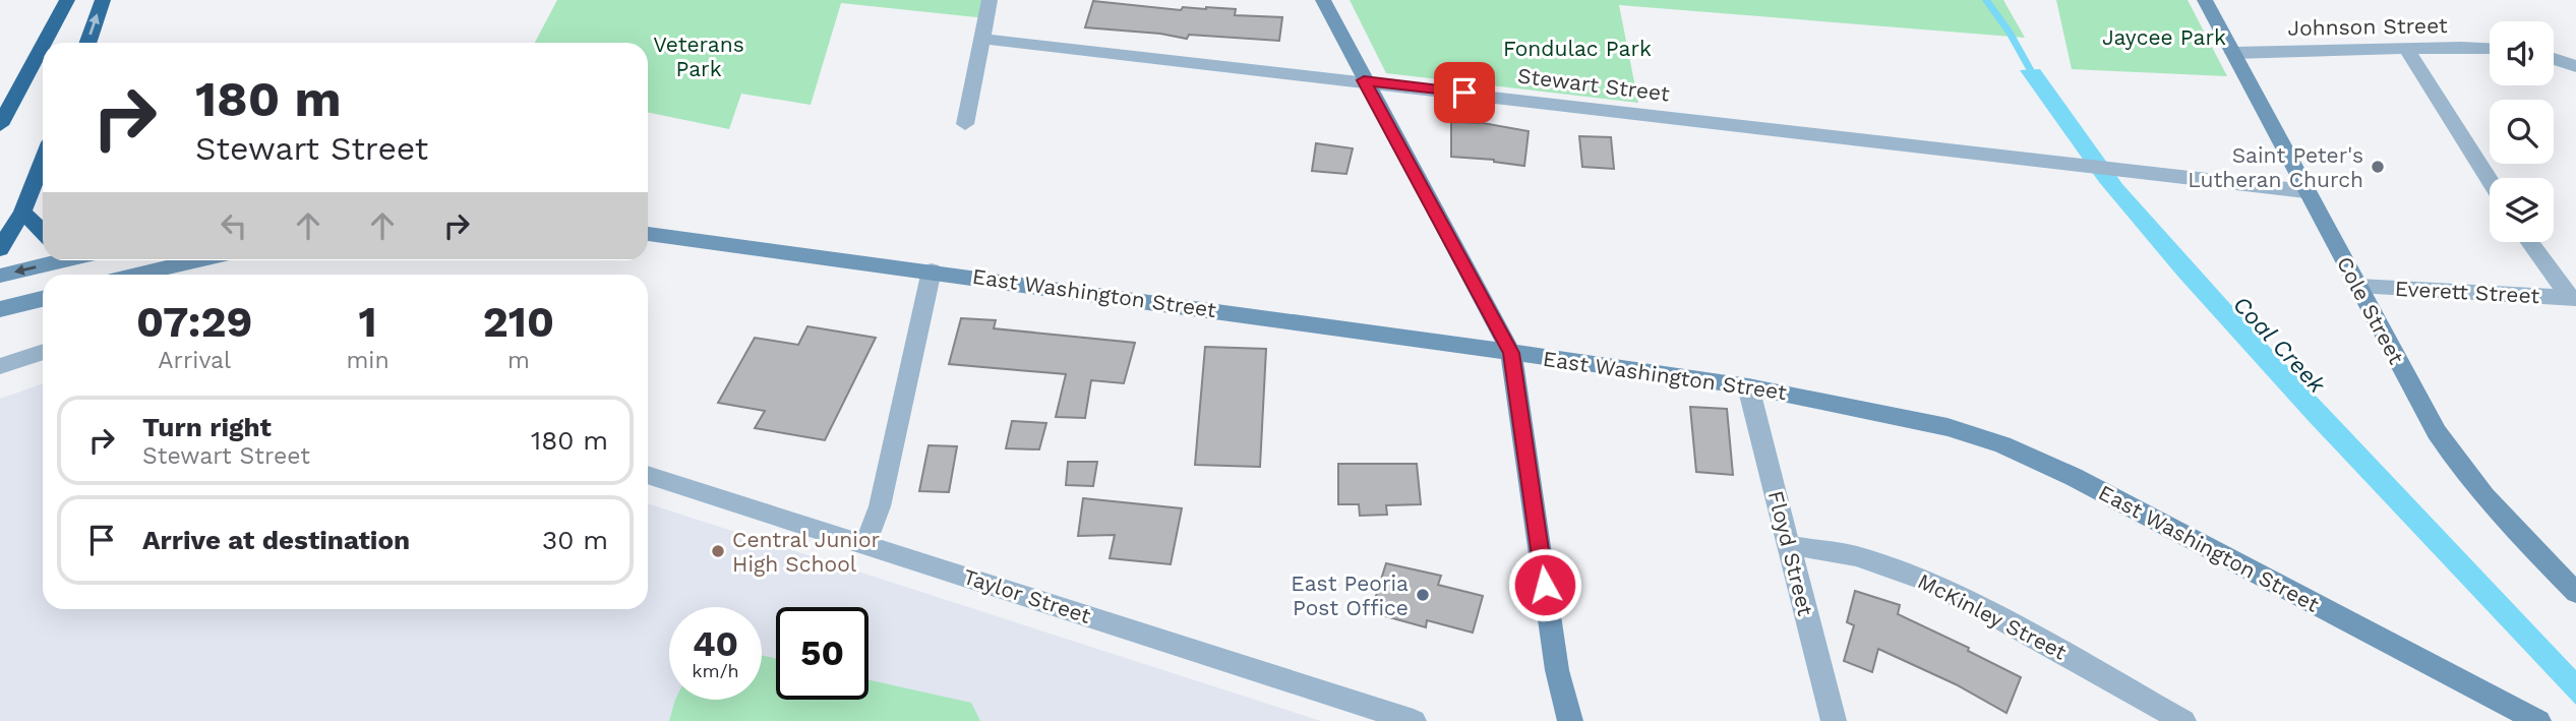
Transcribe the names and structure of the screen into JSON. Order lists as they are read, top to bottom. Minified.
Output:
{"streets":{"main road":["East Washington Street","Cole Street"],"street":["Johnson Street","Stewart Street","Everett Street","Floyd Street","Taylor Street","McKinley Street"]},"crossings":[["Johnson Street","Cole Street"],["Stewart Street","Cole Street"],["Everett Street","Cole Street"],["East Washington Street","Floyd Street"],["Floyd Street","McKinley Street"]],"water":["Coal Creek"],"parks":["Jaycee Park","Veterans Park","Fondulac Park"],"places":["Saint Peter's Lutheran Church","Central Junior High School","East Peoria Post Office"],"page":{"turn":["180 m","Stewart Street"],"eta":["07:29","Arrival","1","min","210","m"],"list":[{"name":"Turn right","note":"Stewart Street","value":"180 m"},{"name":"Arrive at destination","value":"30 m"}],"speed":"40 km/h","limit":"50"}}
